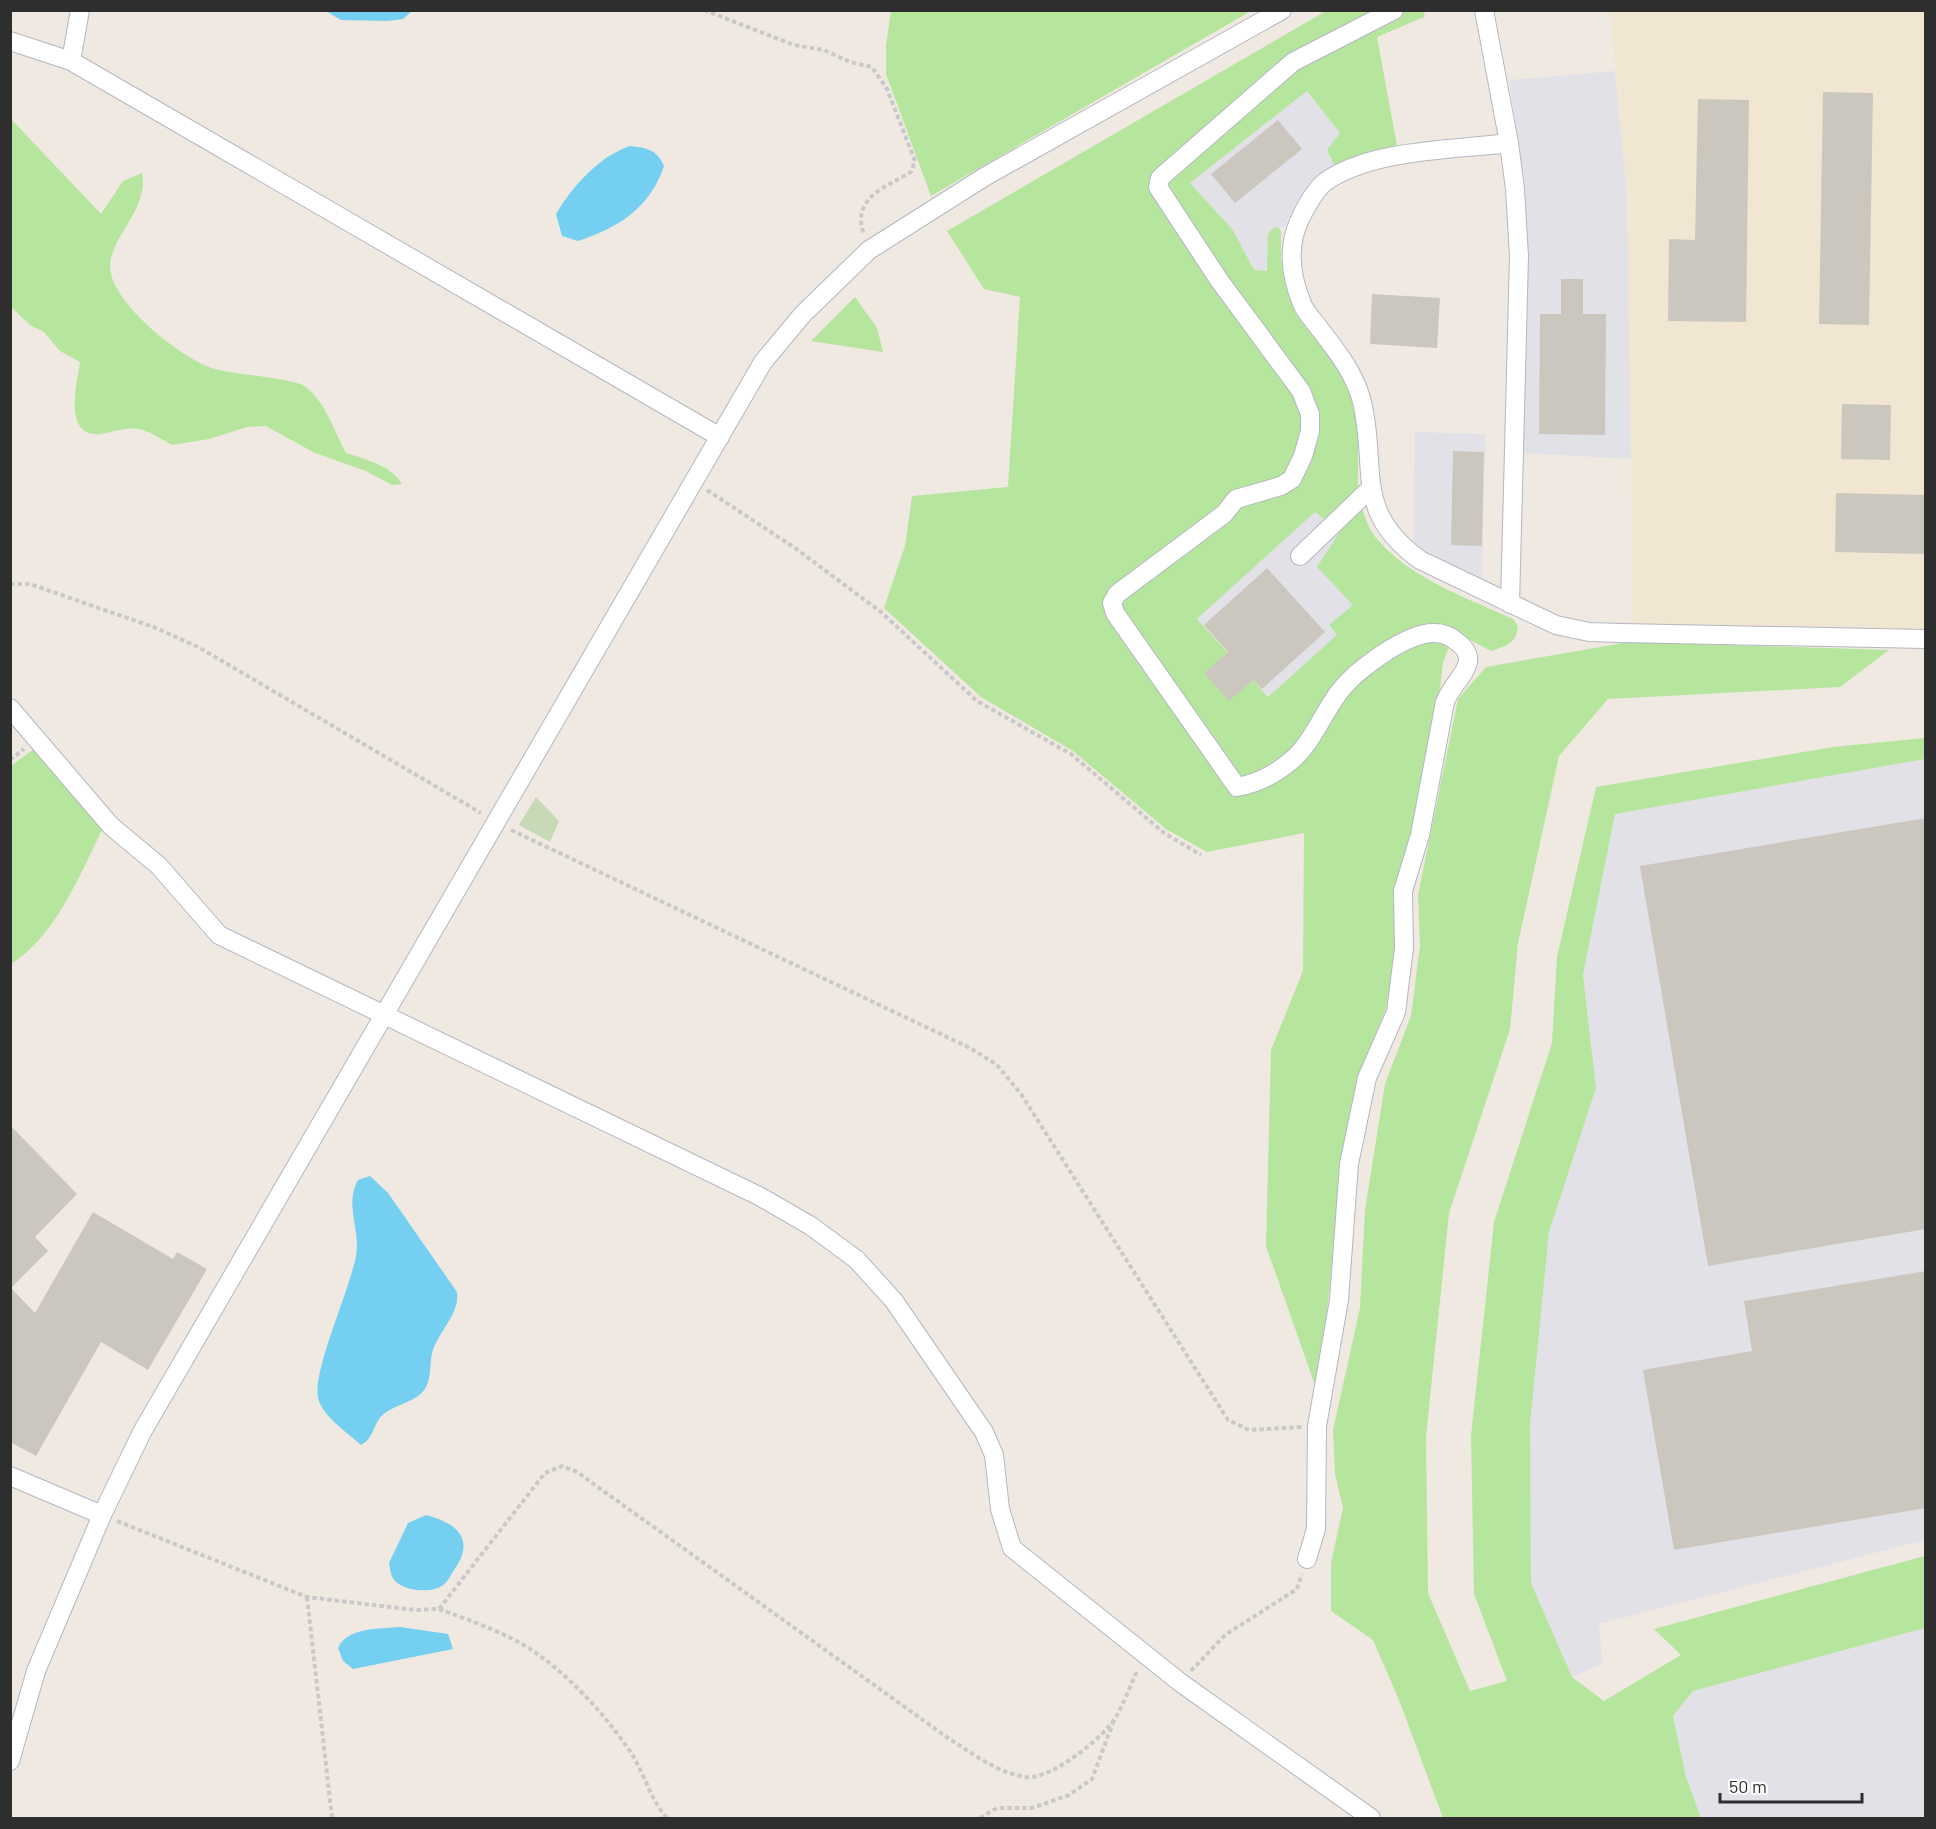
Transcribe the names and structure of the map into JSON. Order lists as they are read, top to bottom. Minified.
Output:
{"scale_bar":"50 m"}
